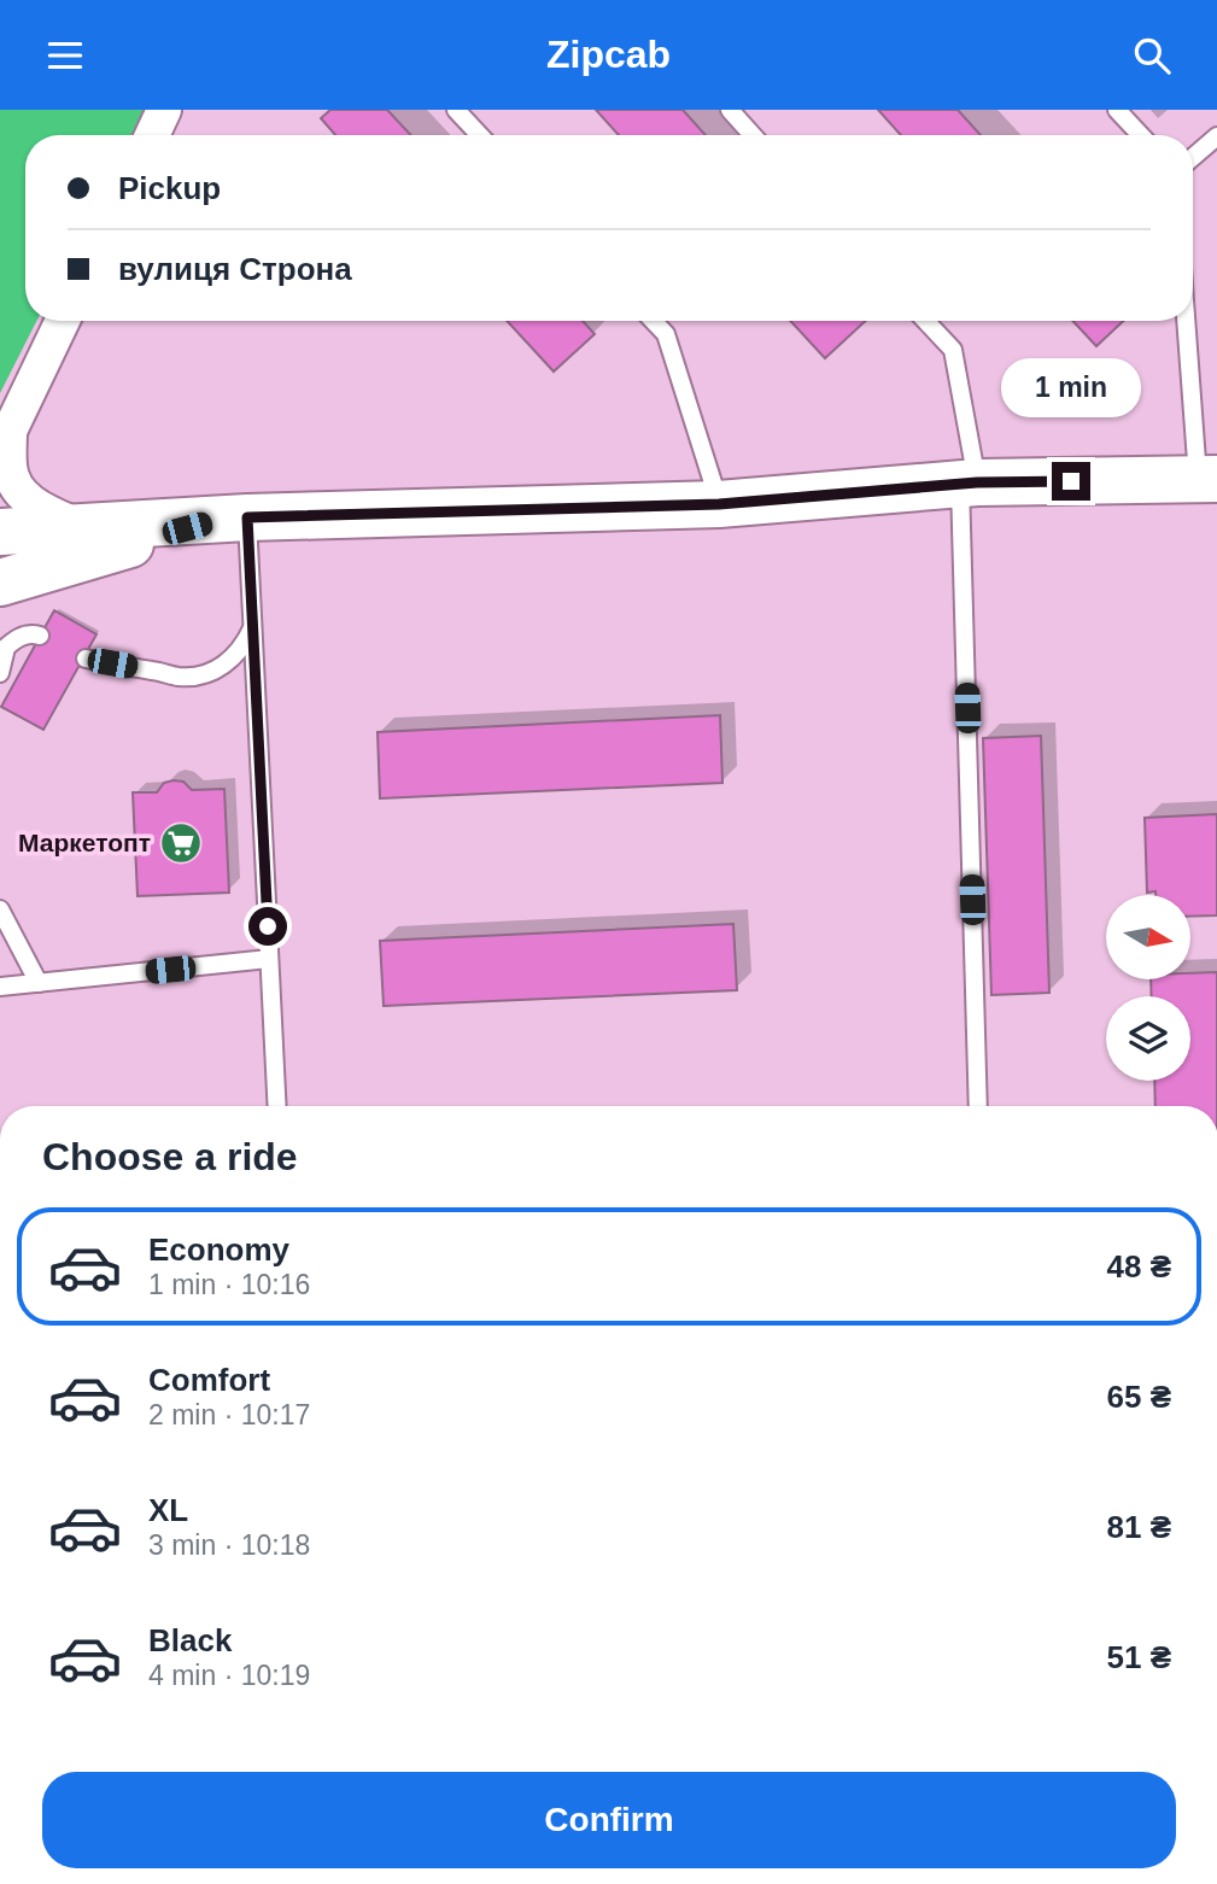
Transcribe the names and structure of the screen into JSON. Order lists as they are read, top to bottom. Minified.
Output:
{"places":{"supermarket":["Маркетопт"]},"north":"right","page":{"header":"Zipcab","banner":["Pickup","вулиця Строна"],"bubble":"1 min","heading":"Choose a ride","list":[{"name":"Economy","note":"1 min · 10:16","value":"48 ₴"},{"name":"Comfort","note":"2 min · 10:17","value":"65 ₴"},{"name":"XL","note":"3 min · 10:18","value":"81 ₴"},{"name":"Black","note":"4 min · 10:19","value":"51 ₴"}],"buttons":"Confirm"}}
